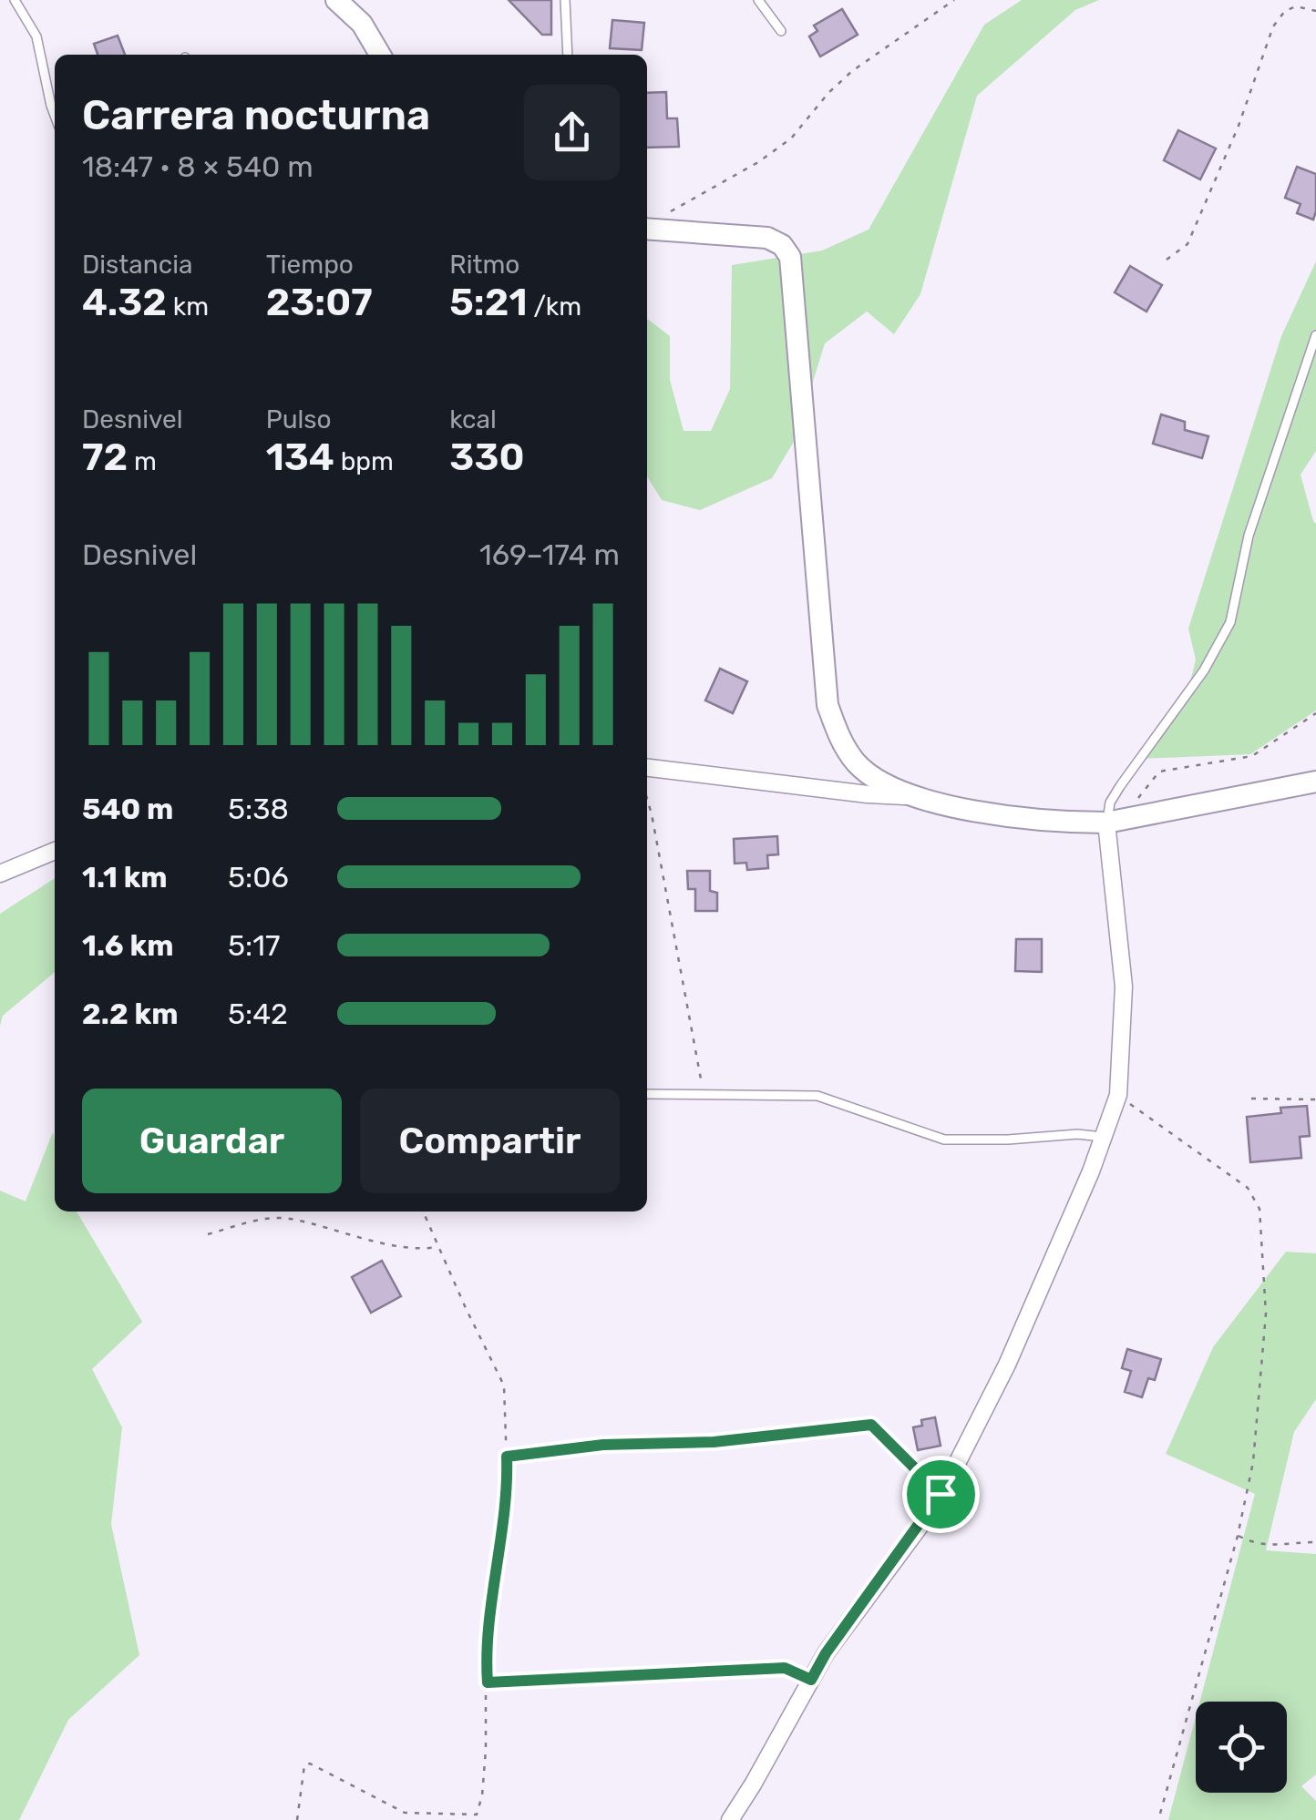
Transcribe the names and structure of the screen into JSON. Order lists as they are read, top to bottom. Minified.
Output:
{"page":{"heading":["Carrera nocturna","18:47 · 8 × 540 m"],"stats":[["Distancia","4.32 km"],["Tiempo","23:07"],["Ritmo","5:21 /km"],["Desnivel","72 m"],["Pulso","134 bpm"],["kcal","330"]],"chart":["Desnivel","169–174 m"],"list":[{"name":"540 m","note":"5:38"},{"name":"1.1 km","note":"5:06"},{"name":"1.6 km","note":"5:17"},{"name":"2.2 km","note":"5:42"}],"buttons":["Guardar","Compartir"]}}
